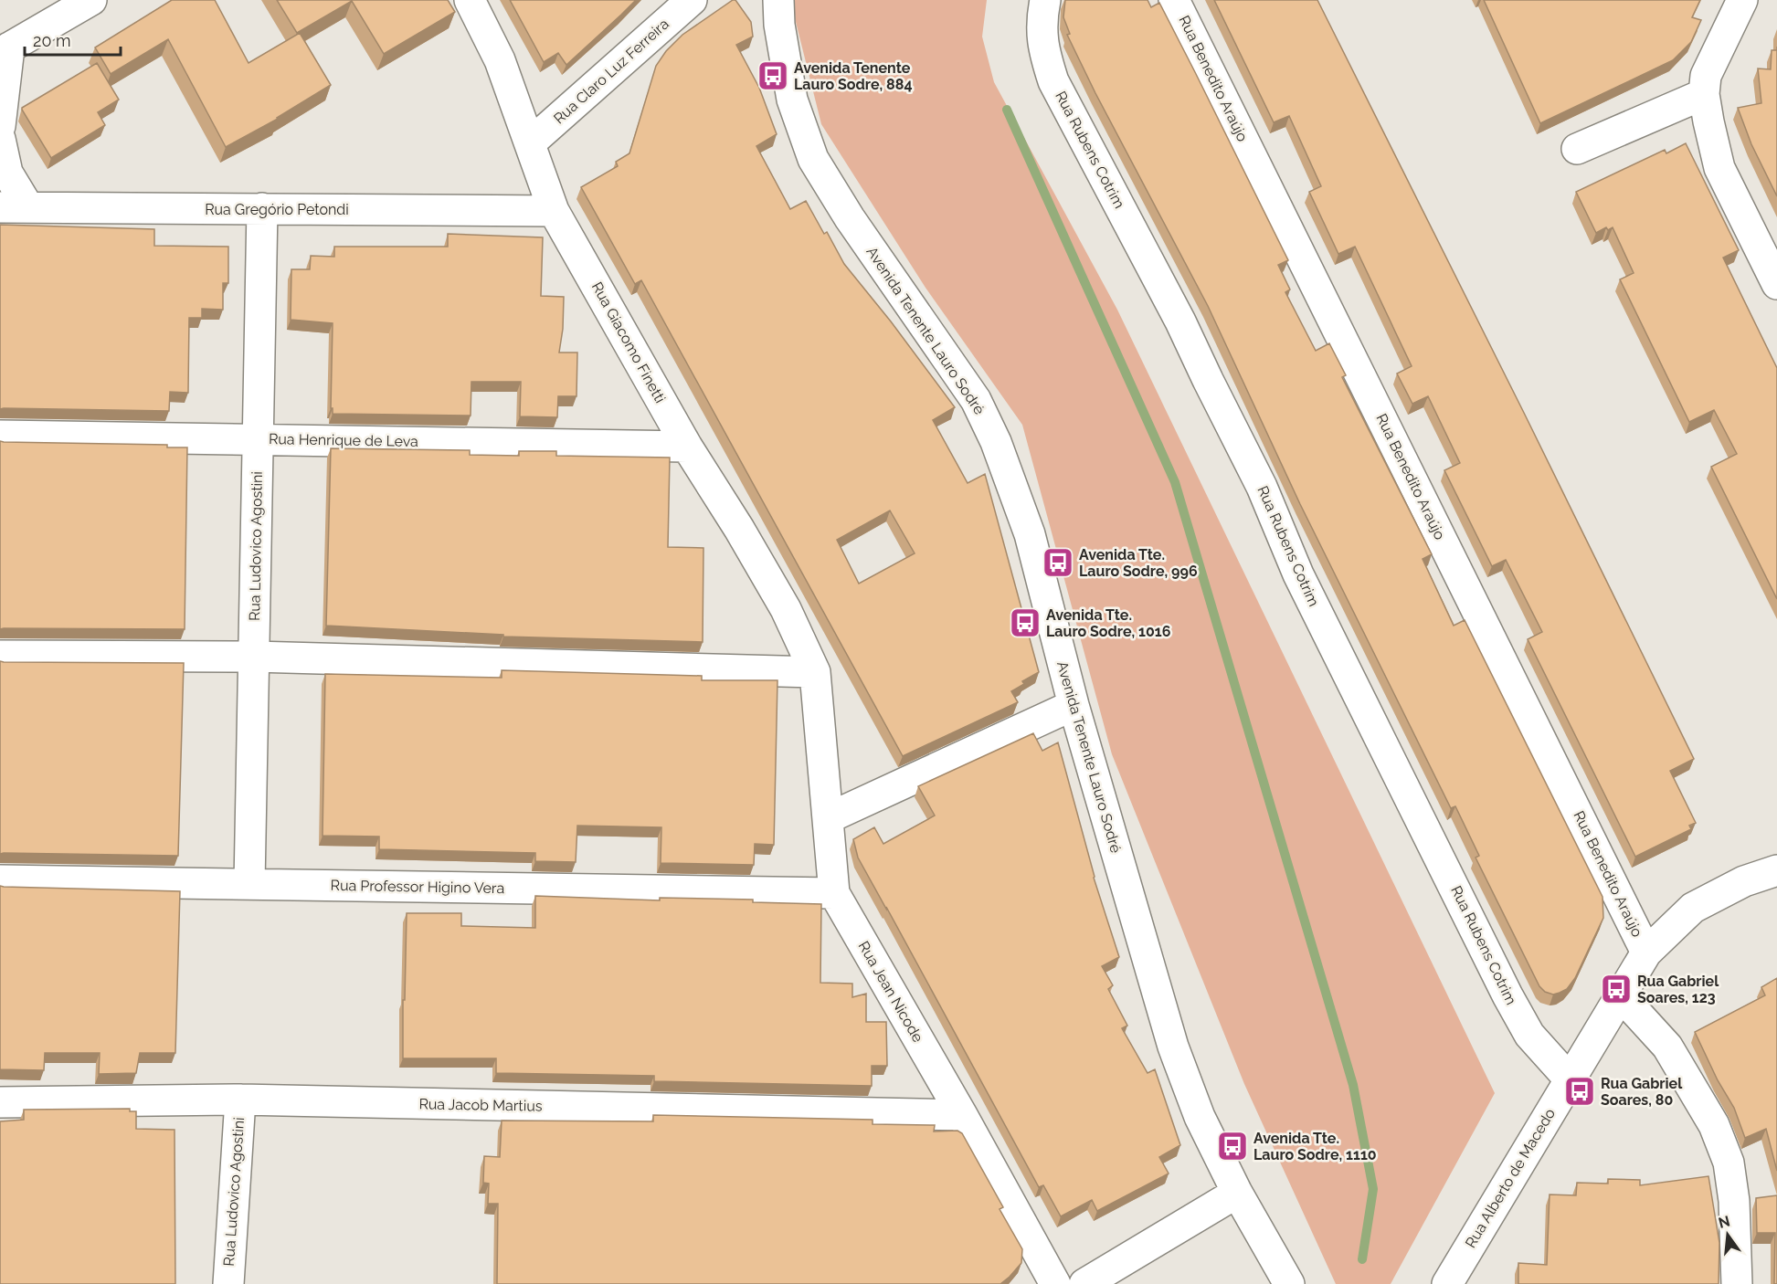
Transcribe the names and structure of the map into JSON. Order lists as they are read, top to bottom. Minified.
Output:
{"streets":{"street":["Rua Claro Luz Ferreira","Rua Benedito Araújo","Rua Rubens Cotrim","Rua Gregório Petondi","Avenida Tenente Lauro Sodré","Rua Giacomo Finetti","Rua Henrique de Leva","Rua Ludovico Agostini","Rua Professor Higino Vera","Rua Jean Nicode","Rua Jacob Martius","Rua Alberto de Macedo"]},"crossings":[["Rua Claro Luz Ferreira","Rua Giacomo Finetti"],["Rua Benedito Araújo","Rua Alberto de Macedo"],["Rua Rubens Cotrim","Rua Alberto de Macedo"],["Rua Gregório Petondi","Rua Giacomo Finetti"],["Rua Gregório Petondi","Rua Ludovico Agostini"],["Rua Giacomo Finetti","Rua Henrique de Leva"],["Rua Giacomo Finetti","Rua Jean Nicode"],["Rua Henrique de Leva","Rua Ludovico Agostini"],["Rua Ludovico Agostini","Rua Professor Higino Vera"],["Rua Ludovico Agostini","Rua Jacob Martius"],["Rua Professor Higino Vera","Rua Jean Nicode"],["Rua Jean Nicode","Rua Jacob Martius"]],"places":{"bus stop":["Avenida Tenente Lauro Sodre, 884","Avenida Tte. Lauro Sodre, 996","Avenida Tte. Lauro Sodre, 1016","Rua Gabriel Soares, 123","Rua Gabriel Soares, 80","Avenida Tte. Lauro Sodre, 1110"]},"scale_bar":"20 m","north":"top"}
